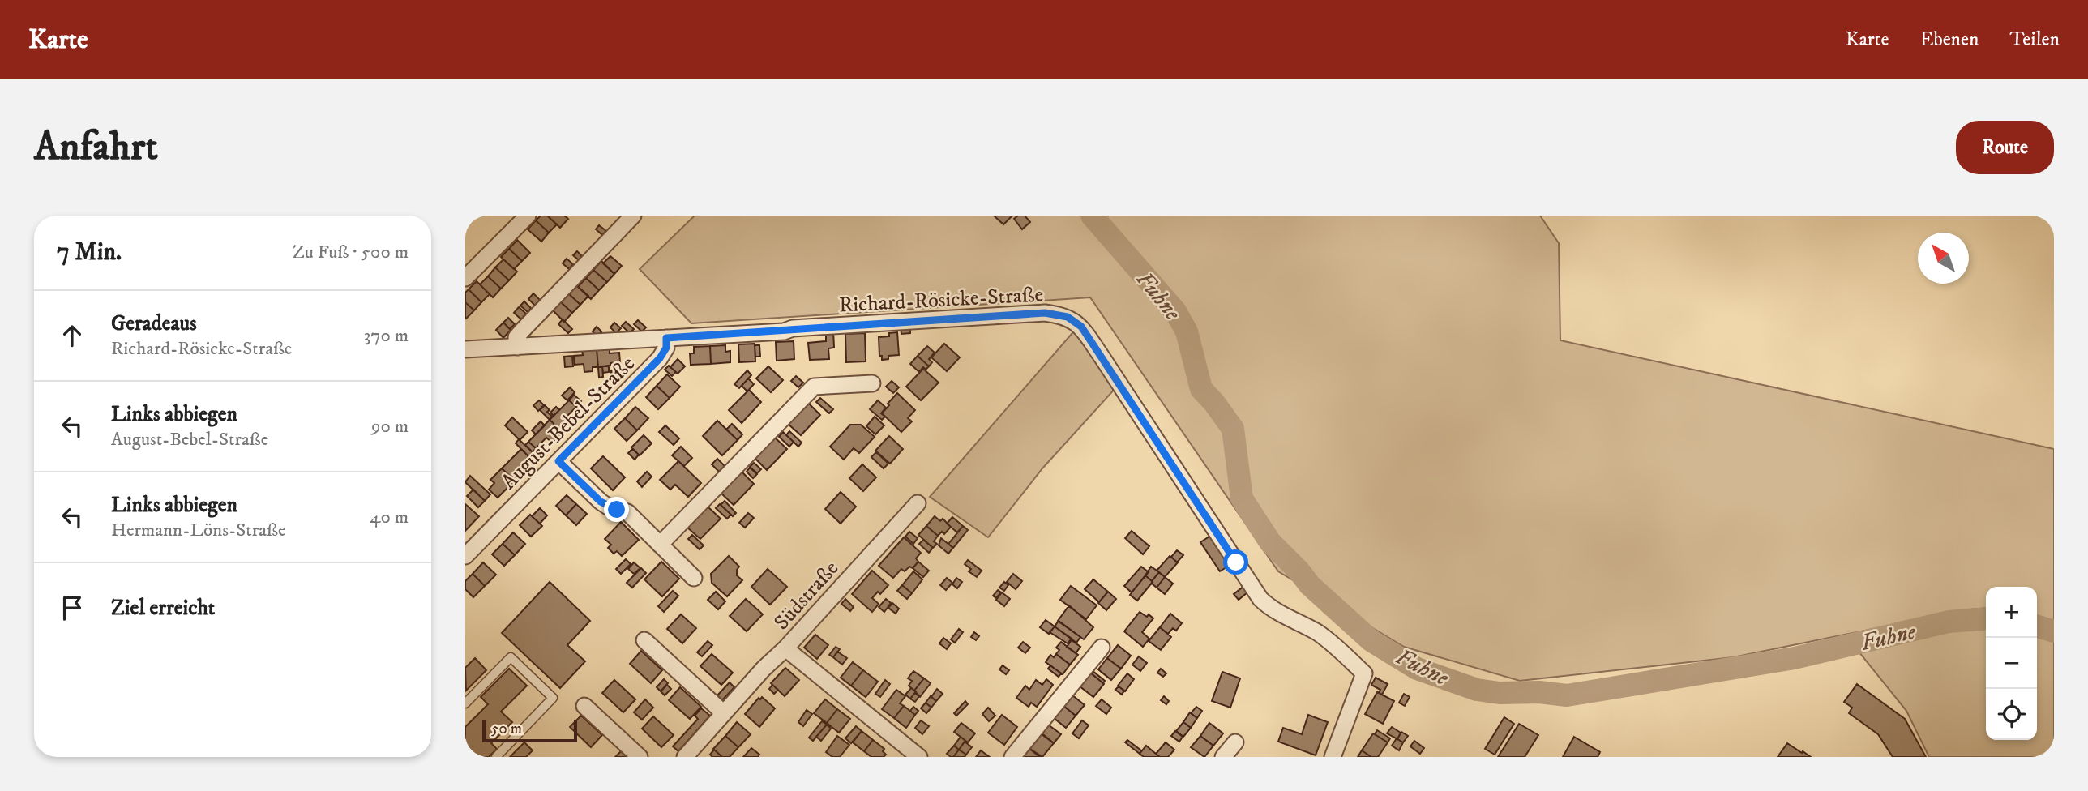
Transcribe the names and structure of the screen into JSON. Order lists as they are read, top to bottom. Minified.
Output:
{"streets":{"street":["Richard-Rösicke-Straße","August-Bebel-Straße","Südstraße"]},"crossings":[["Richard-Rösicke-Straße","August-Bebel-Straße"]],"water":["Fuhne"],"scale_bar":"50 m","north":"top left","page":{"header":"Karte","nav":["Karte","Ebenen","Teilen"],"buttons":"Route","title":"Anfahrt","heading":["7 Min.","Zu Fuß · 500 m"],"list":[["Geradeaus","Richard-Rösicke-Straße","370 m"],["Links abbiegen","August-Bebel-Straße","90 m"],["Links abbiegen","Hermann-Löns-Straße","40 m"],"Ziel erreicht"],"map_buttons":["+","−"],"scale":"50 m"}}
